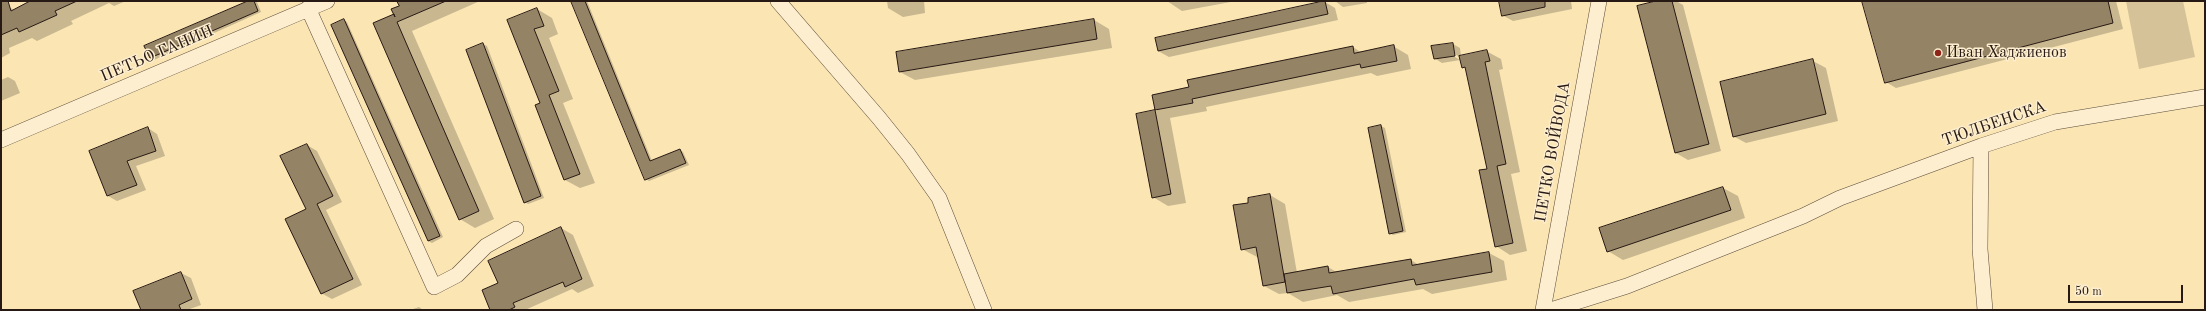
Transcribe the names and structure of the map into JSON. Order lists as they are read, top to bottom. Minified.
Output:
{"streets":{"street":["ПЕТЬО ГАНИН","ТЮЛБЕНСКА","ПЕТКО ВОЙВОДА"]},"places":["Иван Хаджиенов"],"scale_bar":"50 m"}
